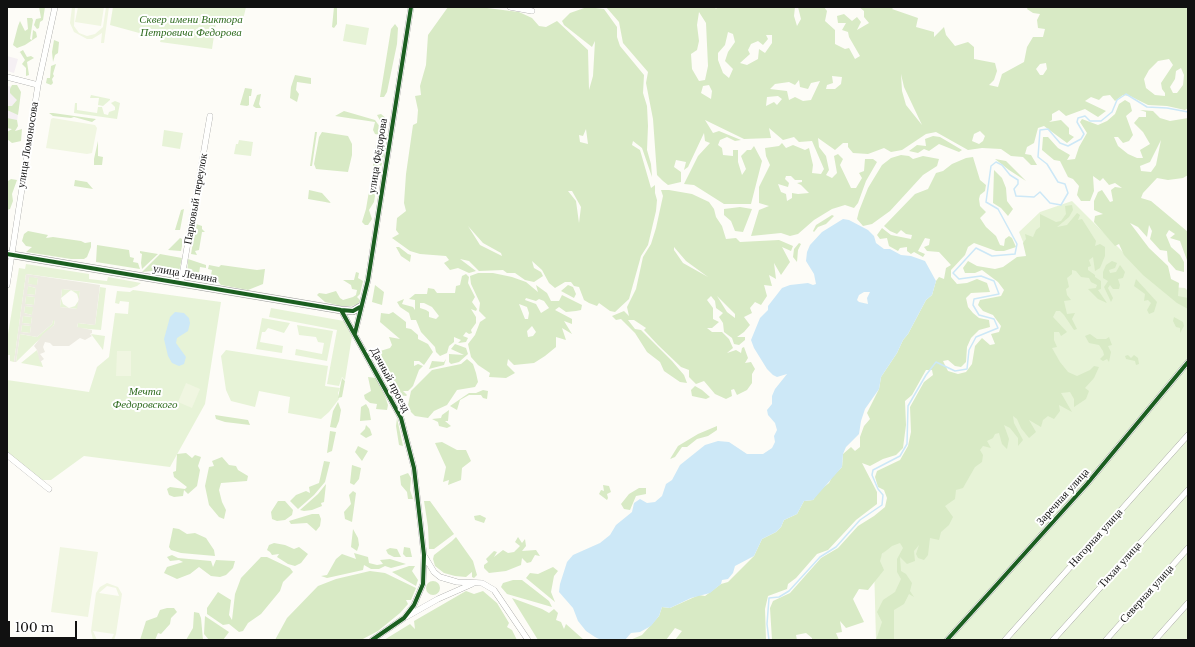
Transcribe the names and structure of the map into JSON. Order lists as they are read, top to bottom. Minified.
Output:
{"streets":{"street":["улица Ломоносова","улица Фёдорова","Парковый переулок","улица Ленина","Дачный проезд","Заречная улица","Нагорная улица","Тихая улица","Северная улица"]},"crossings":[["улица Ломоносова","улица Ленина"],["улица Фёдорова","улица Ленина"],["улица Фёдорова","Дачный проезд"],["Парковый переулок","улица Ленина"],["улица Ленина","Дачный проезд"]],"parks":["Сквер имени Виктора Петровича Федорова","Мечта Федоровского"],"scale_bar":"100 m"}
